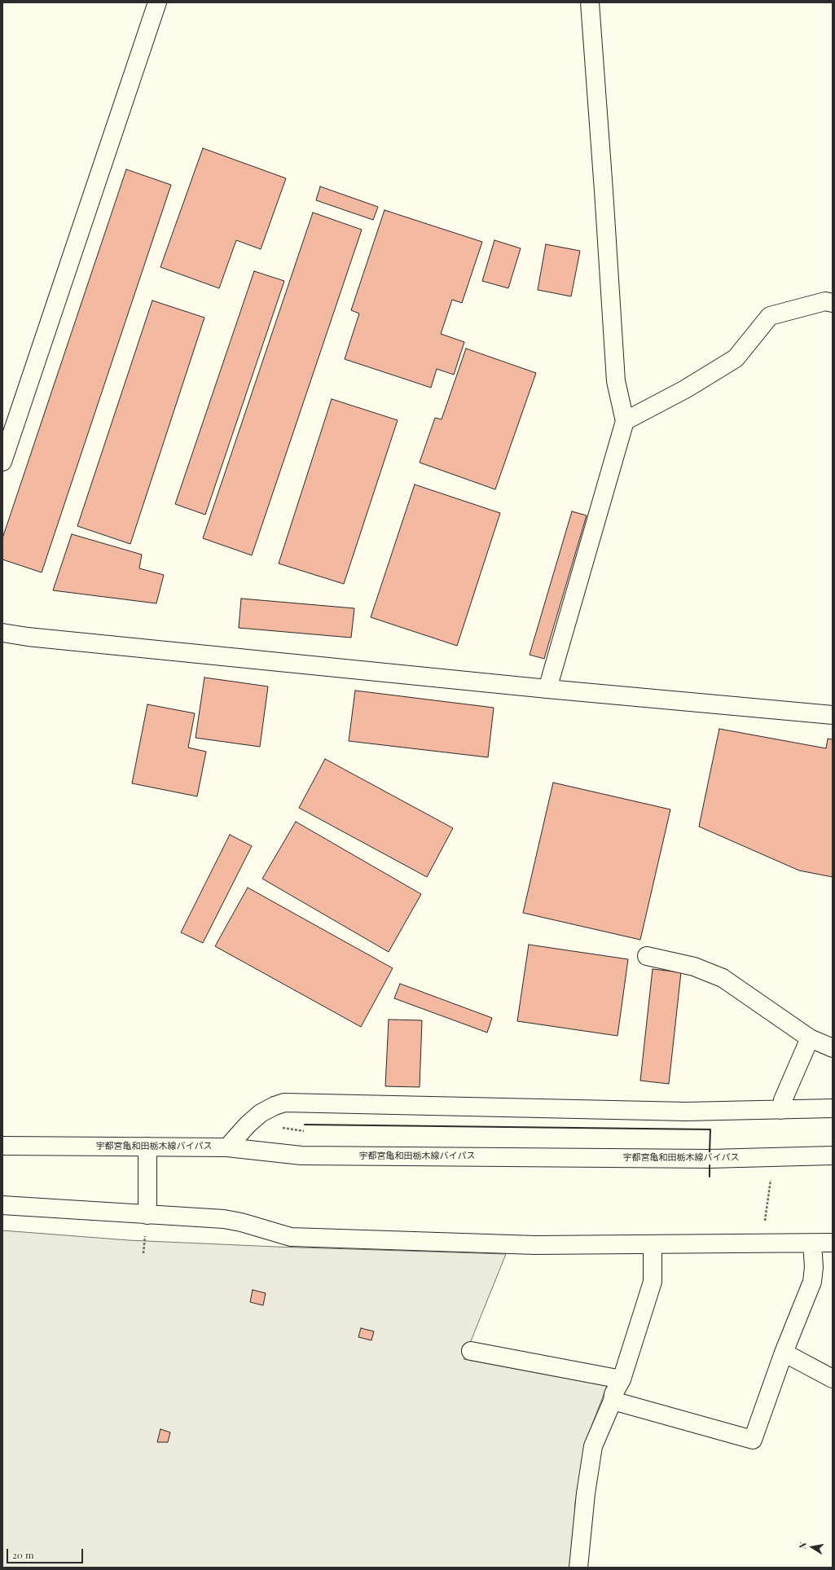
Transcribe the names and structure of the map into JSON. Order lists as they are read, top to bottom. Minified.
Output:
{"streets":{"street":["宇都宮亀和田栃木線バイパス"]},"scale_bar":"20 m","north":"left"}
